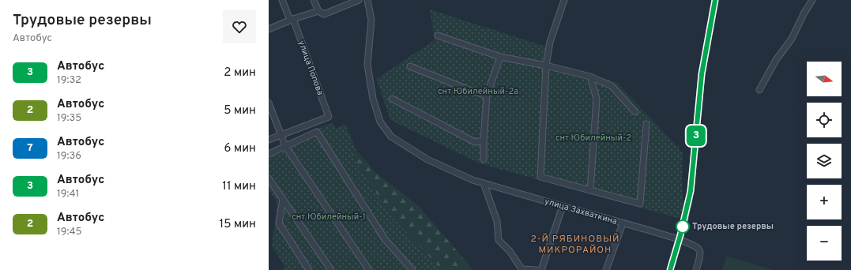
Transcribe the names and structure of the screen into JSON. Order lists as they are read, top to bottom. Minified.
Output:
{"streets":{"street":["улица Попова","улица Захваткина"]},"districts":["2-Й РЯБИНОВЫЙ МИКРОРАЙОН"],"parks":["снт Юбилейный-2а","снт Юбилейный-2","снт Юбилейный-1"],"places":["Трудовые резервы"],"lines":["bus line 3"],"north":"right","page":{"heading":["Трудовые резервы","Автобус"],"on_map":"3","list":[{"mark":"3","name":"Автобус","note":"19:32","value":"2 мин"},{"mark":"2","name":"Автобус","note":"19:35","value":"5 мин"},{"mark":"7","name":"Автобус","note":"19:36","value":"6 мин"},{"mark":"3","name":"Автобус","note":"19:41","value":"11 мин"},{"mark":"2","name":"Автобус","note":"19:45","value":"15 мин"}],"map_buttons":["+","−"]}}
